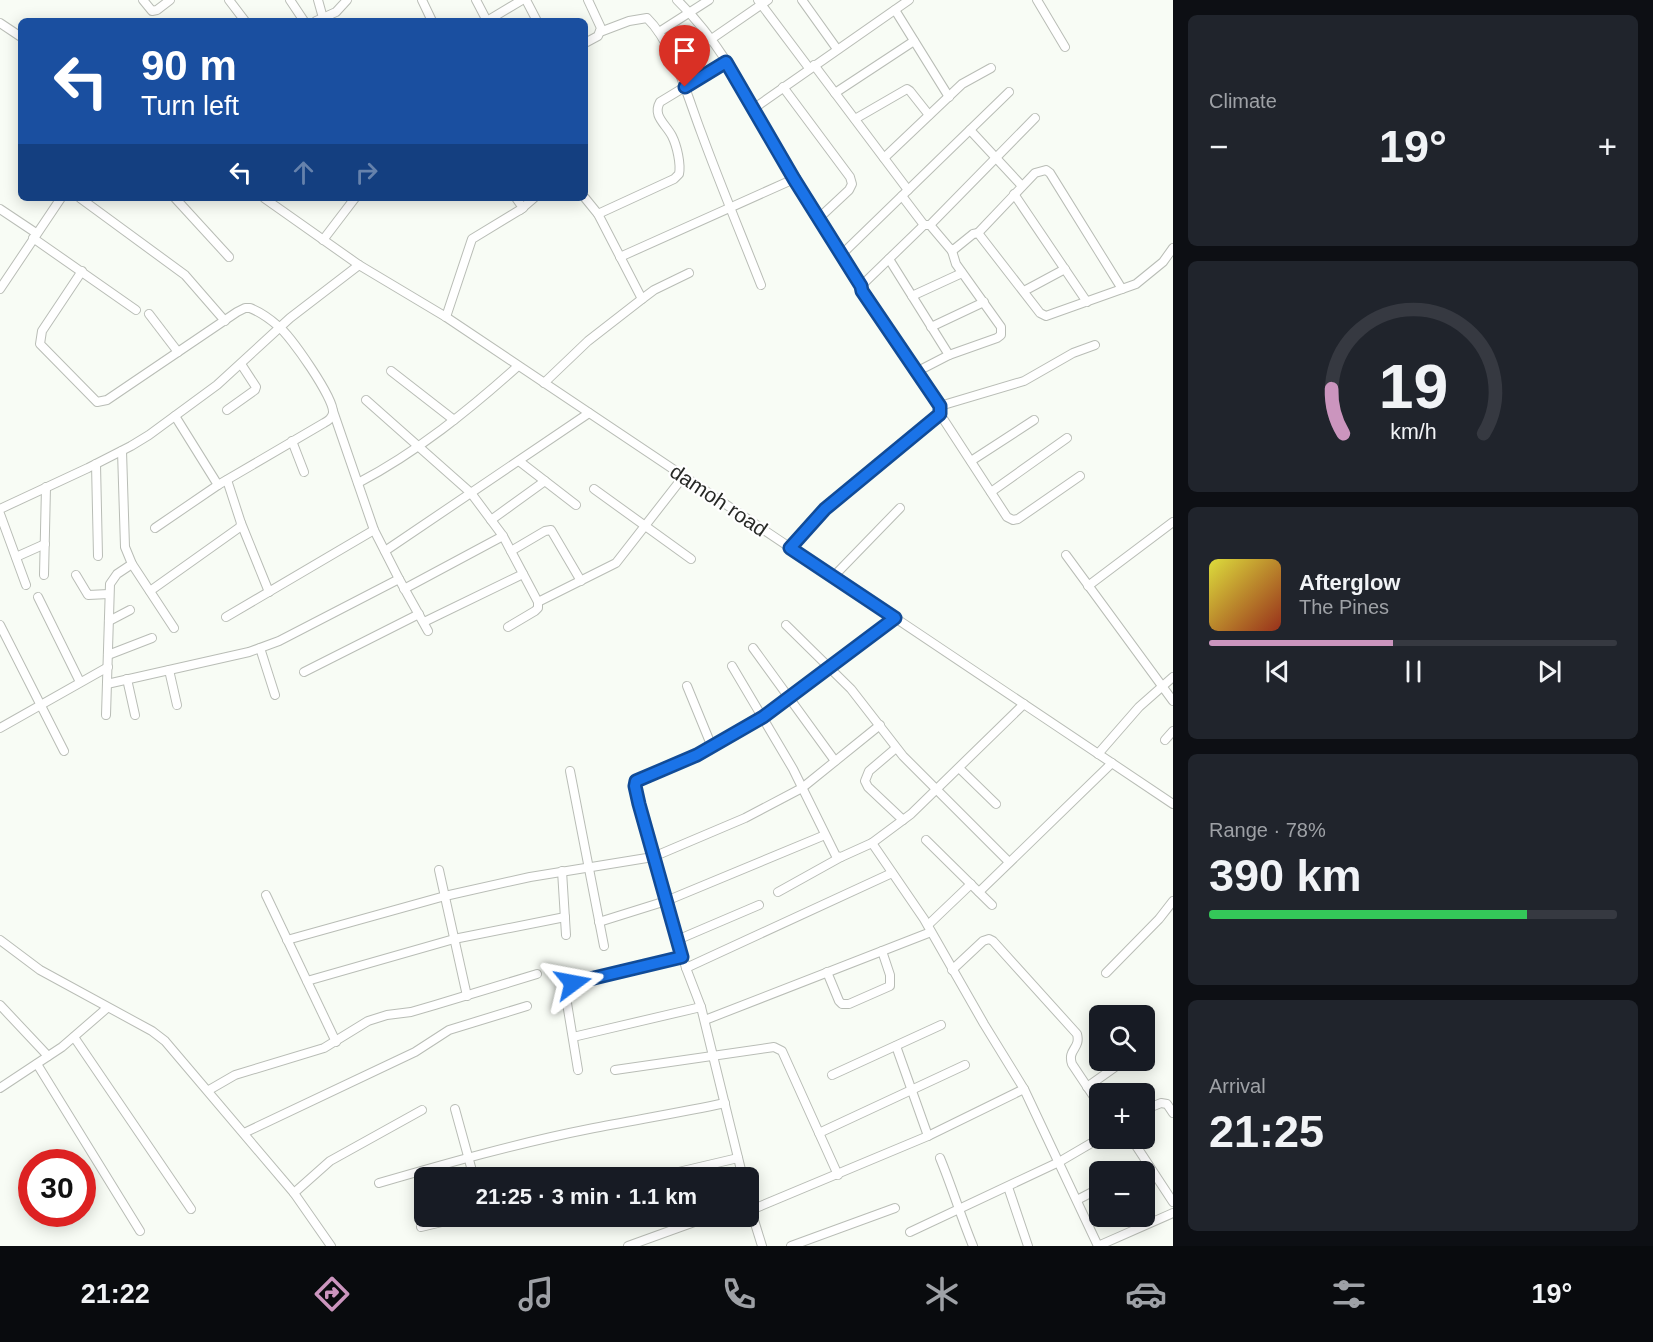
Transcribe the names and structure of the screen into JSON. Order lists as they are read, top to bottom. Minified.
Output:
{"streets":{"street":["damoh road"]},"page":{"tile":["Climate",["Range · 78%","390 km"],["Arrival","21:25"]],"turn":["90 m","Turn left"],"heat":["−","19°","+"],"song":["Afterglow","The Pines"],"map_buttons":["+","−"],"limit":"30","trip":"21:25 · 3 min · 1.1 km","tabs":["21:22","19°"],"gauge":["19","km/h"]}}
